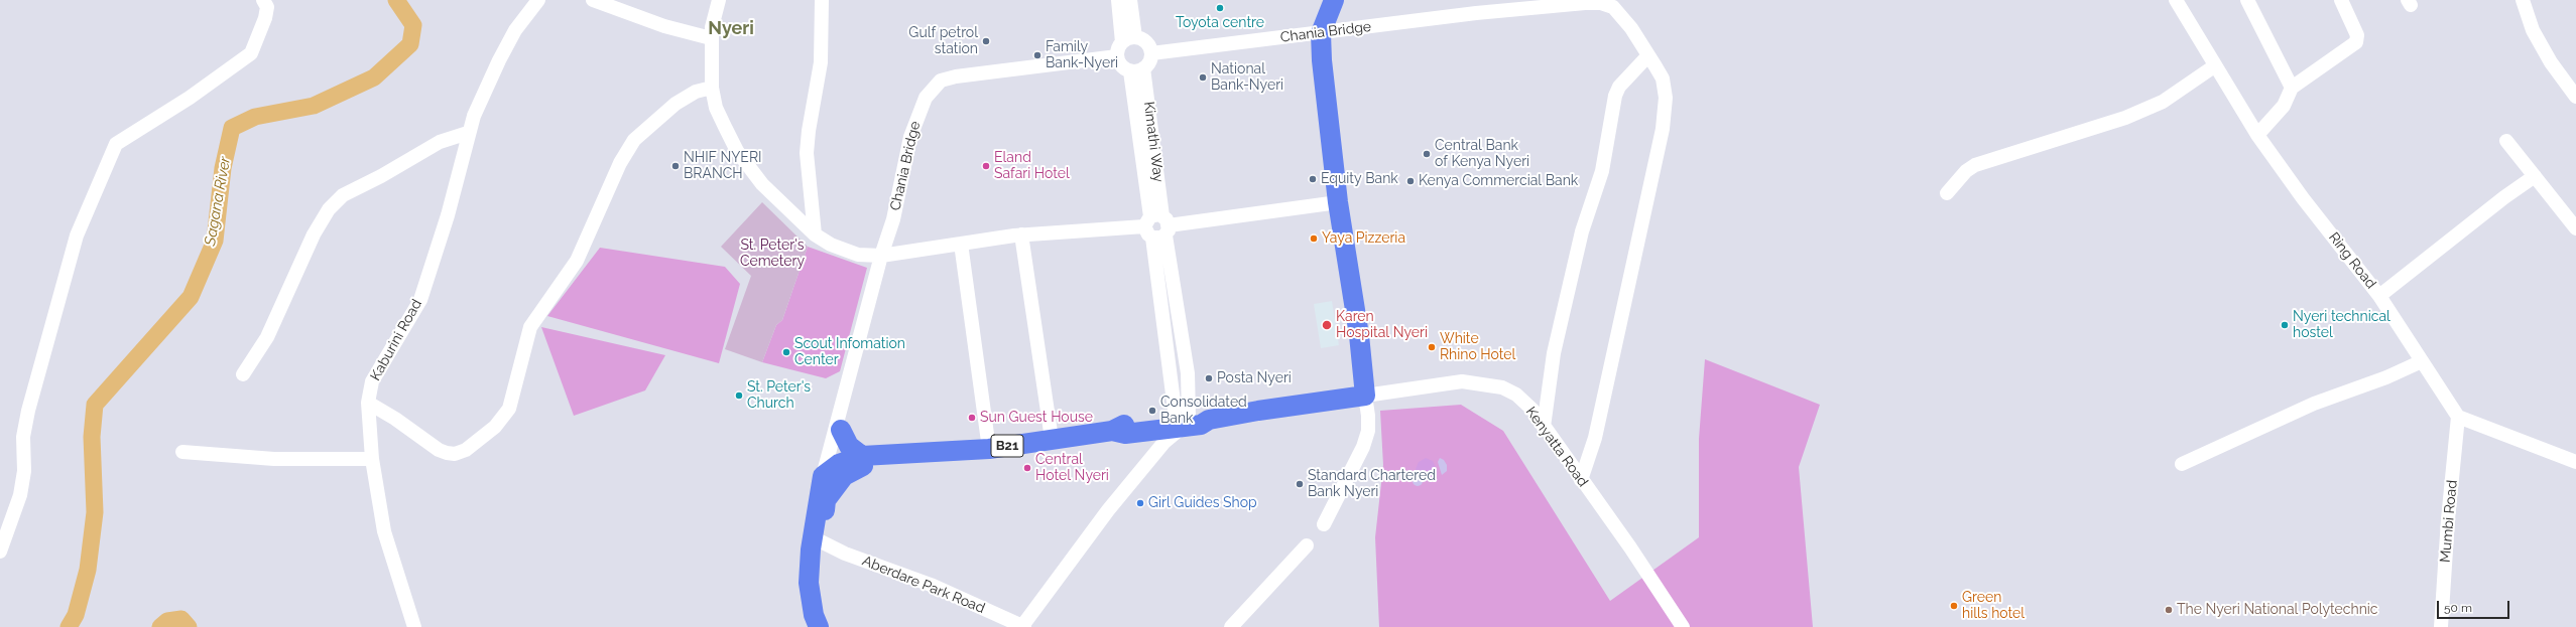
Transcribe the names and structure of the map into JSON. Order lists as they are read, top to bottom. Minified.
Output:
{"streets":{"highway":["B21"],"street":["Chania Bridge","Kimathi Way","Ring Road","Kaburini Road","Kenyatta Road","Mumbi Road","Aberdare Park Road"]},"crossings":[["Chania Bridge","Kimathi Way"],["Chania Bridge","B21"],["Kimathi Way","B21"],["Ring Road","Mumbi Road"],["B21","Kenyatta Road"]],"districts":["Nyeri"],"water":["Sagana River"],"parks":["St. Peter's Cemetery"],"places":["Toyota centre","Gulf petrol station","Family Bank-Nyeri","National Bank-Nyeri","Central Bank of Kenya Nyeri","NHIF NYERI BRANCH","Eland Safari Hotel","Equity Bank","Kenya Commercial Bank","Yaya Pizzeria","Karen Hospital Nyeri","Nyeri technical hostel","White Rhino Hotel","Scout Infomation Center","Posta Nyeri","St. Peter's Church","Consolidated Bank","Sun Guest House","Central Hotel Nyeri","Standard Chartered Bank Nyeri","Girl Guides Shop","Green hills hotel","The Nyeri National Polytechnic"],"scale_bar":"50 m"}
